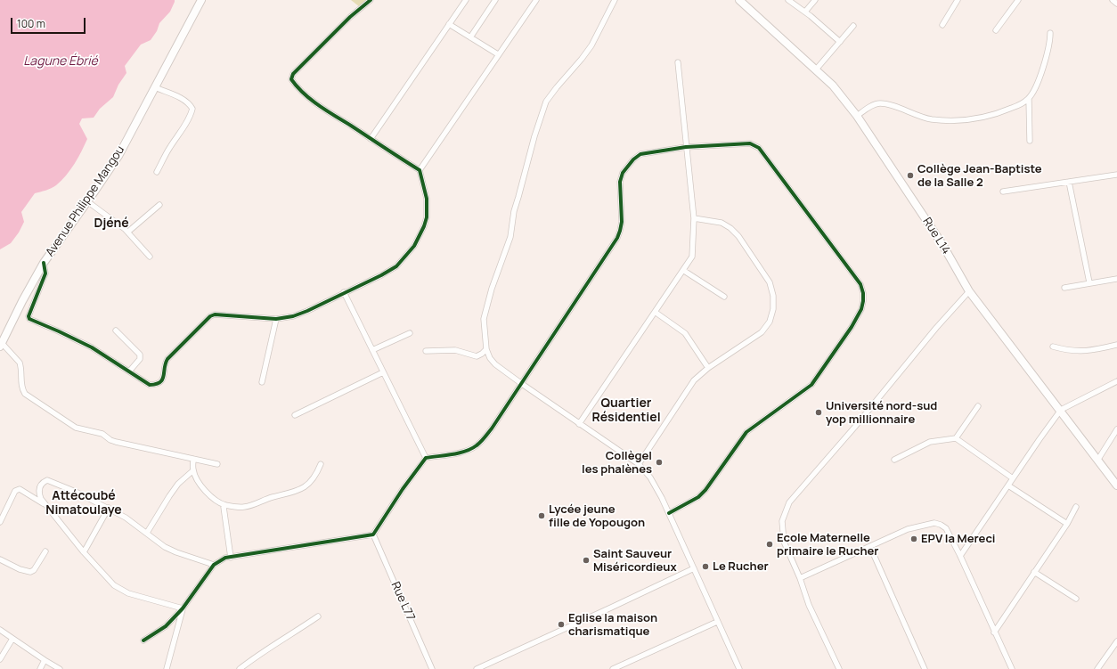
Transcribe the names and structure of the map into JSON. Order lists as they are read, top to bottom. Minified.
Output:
{"streets":{"street":["Avenue Philippe Mangou","Rue L14","Rue L77"]},"districts":["Djéné","Quartier Résidentiel","Attécoubé Nimatoulaye"],"water":["Lagune Ébrié"],"places":["Collège Jean-Baptiste de la Salle 2","Université nord-sud yop millionnaire","Collègel les phalènes","Lycée jeune fille de Yopougon","EPV la Mereci","Ecole Maternelle primaire le Rucher","Saint Sauveur Miséricordieux","Le Rucher","Eglise la maison charismatique"],"scale_bar":"100 m"}
